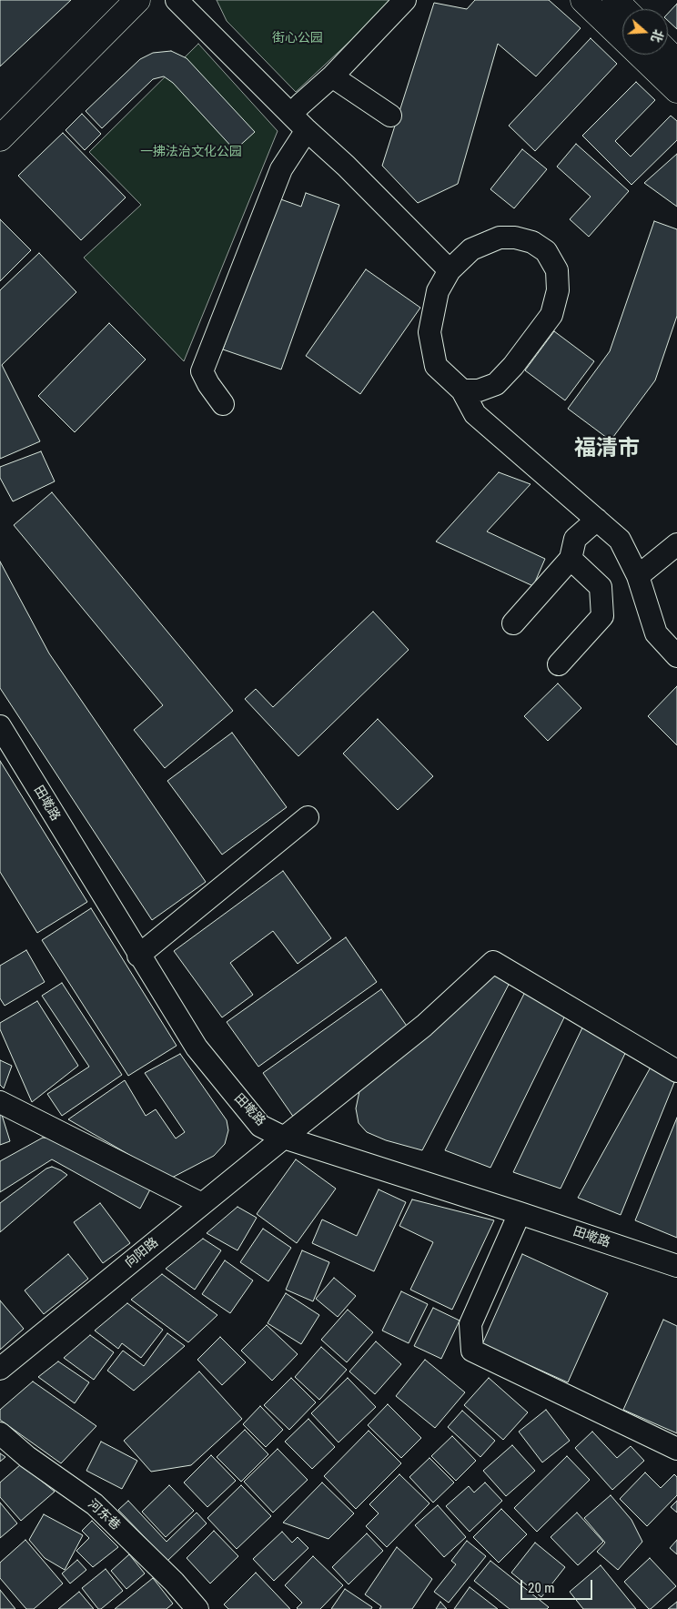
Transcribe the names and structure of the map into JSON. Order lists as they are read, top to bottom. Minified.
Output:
{"streets":{"street":["田墘路","向阳路","河东巷"]},"crossings":[["田墘路","向阳路"]],"districts":["福清市"],"parks":["街心公园","一拂法治文化公园"],"scale_bar":"20 m","north":"right"}
